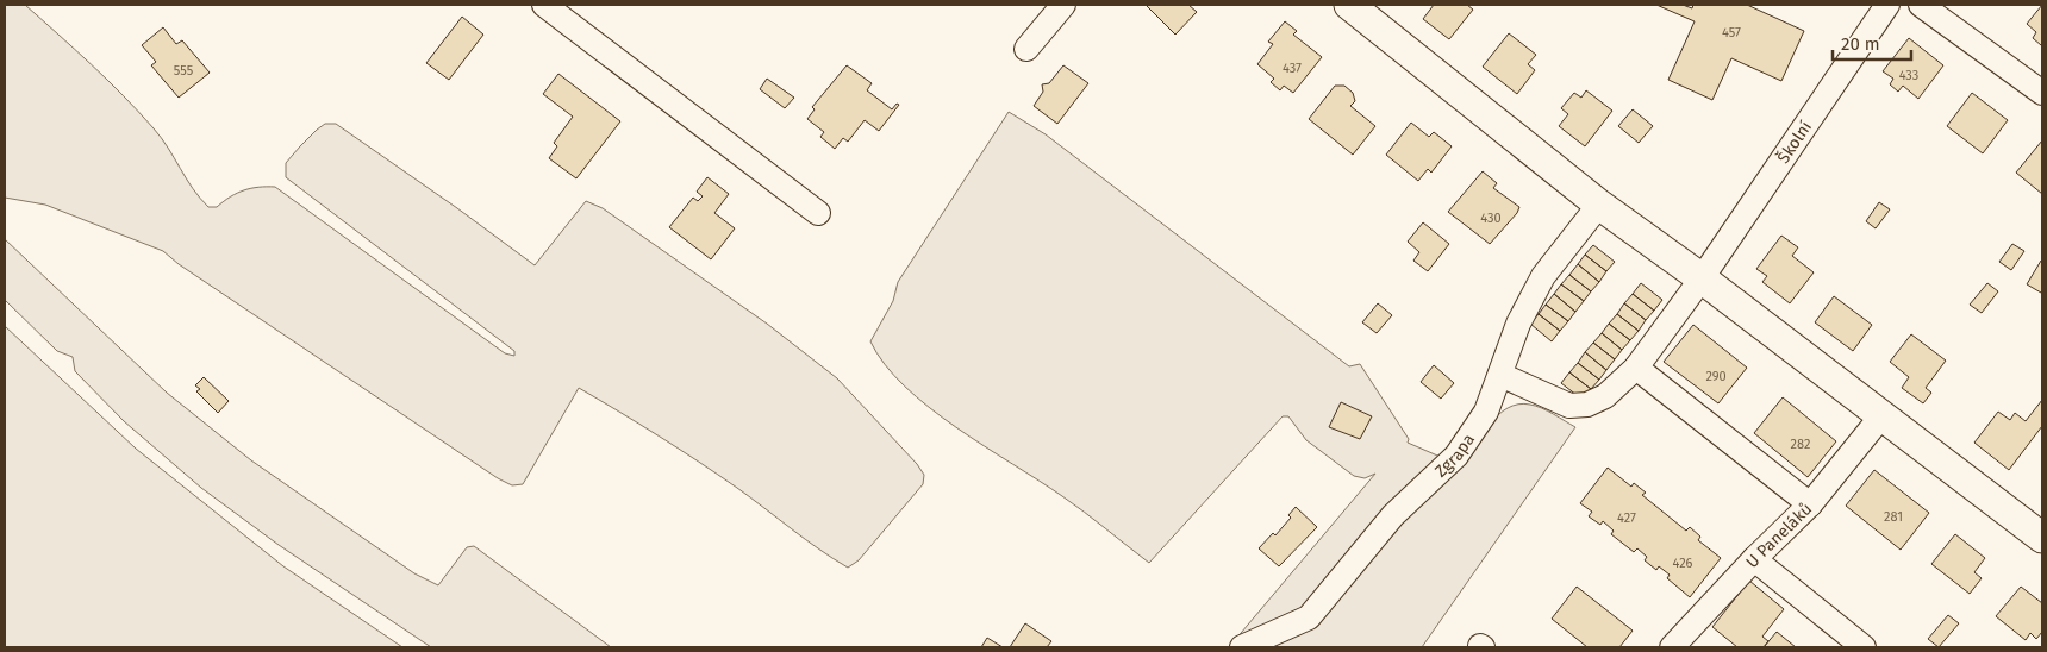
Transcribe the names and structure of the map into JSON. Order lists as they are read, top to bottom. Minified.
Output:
{"streets":{"street":["Školní","Zgrapa","U Paneláků"]},"crossings":[["Školní","Zgrapa"]],"house_numbers":["457","437","555","433","430","290","282","281","427","426"],"scale_bar":"20 m"}
